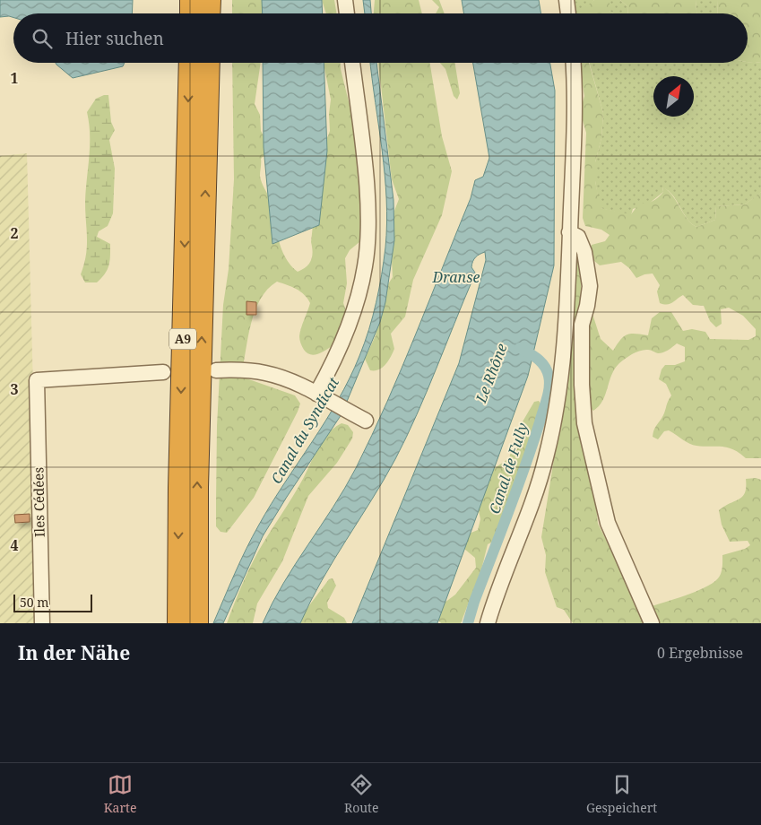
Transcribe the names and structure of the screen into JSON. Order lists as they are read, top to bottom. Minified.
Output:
{"streets":{"highway":["A9"],"street":["Iles Cédées"]},"water":["Dranse","Le Rhône","Canal du Syndicat","Canal de Fully"],"scale_bar":"50 m","north":"top right","page":{"search":"Hier suchen","scale":"50 m","heading":["In der Nähe","0 Ergebnisse"],"nav":["Karte","Route","Gespeichert"]},"grid":{"rows":["1","2","3","4"]}}
